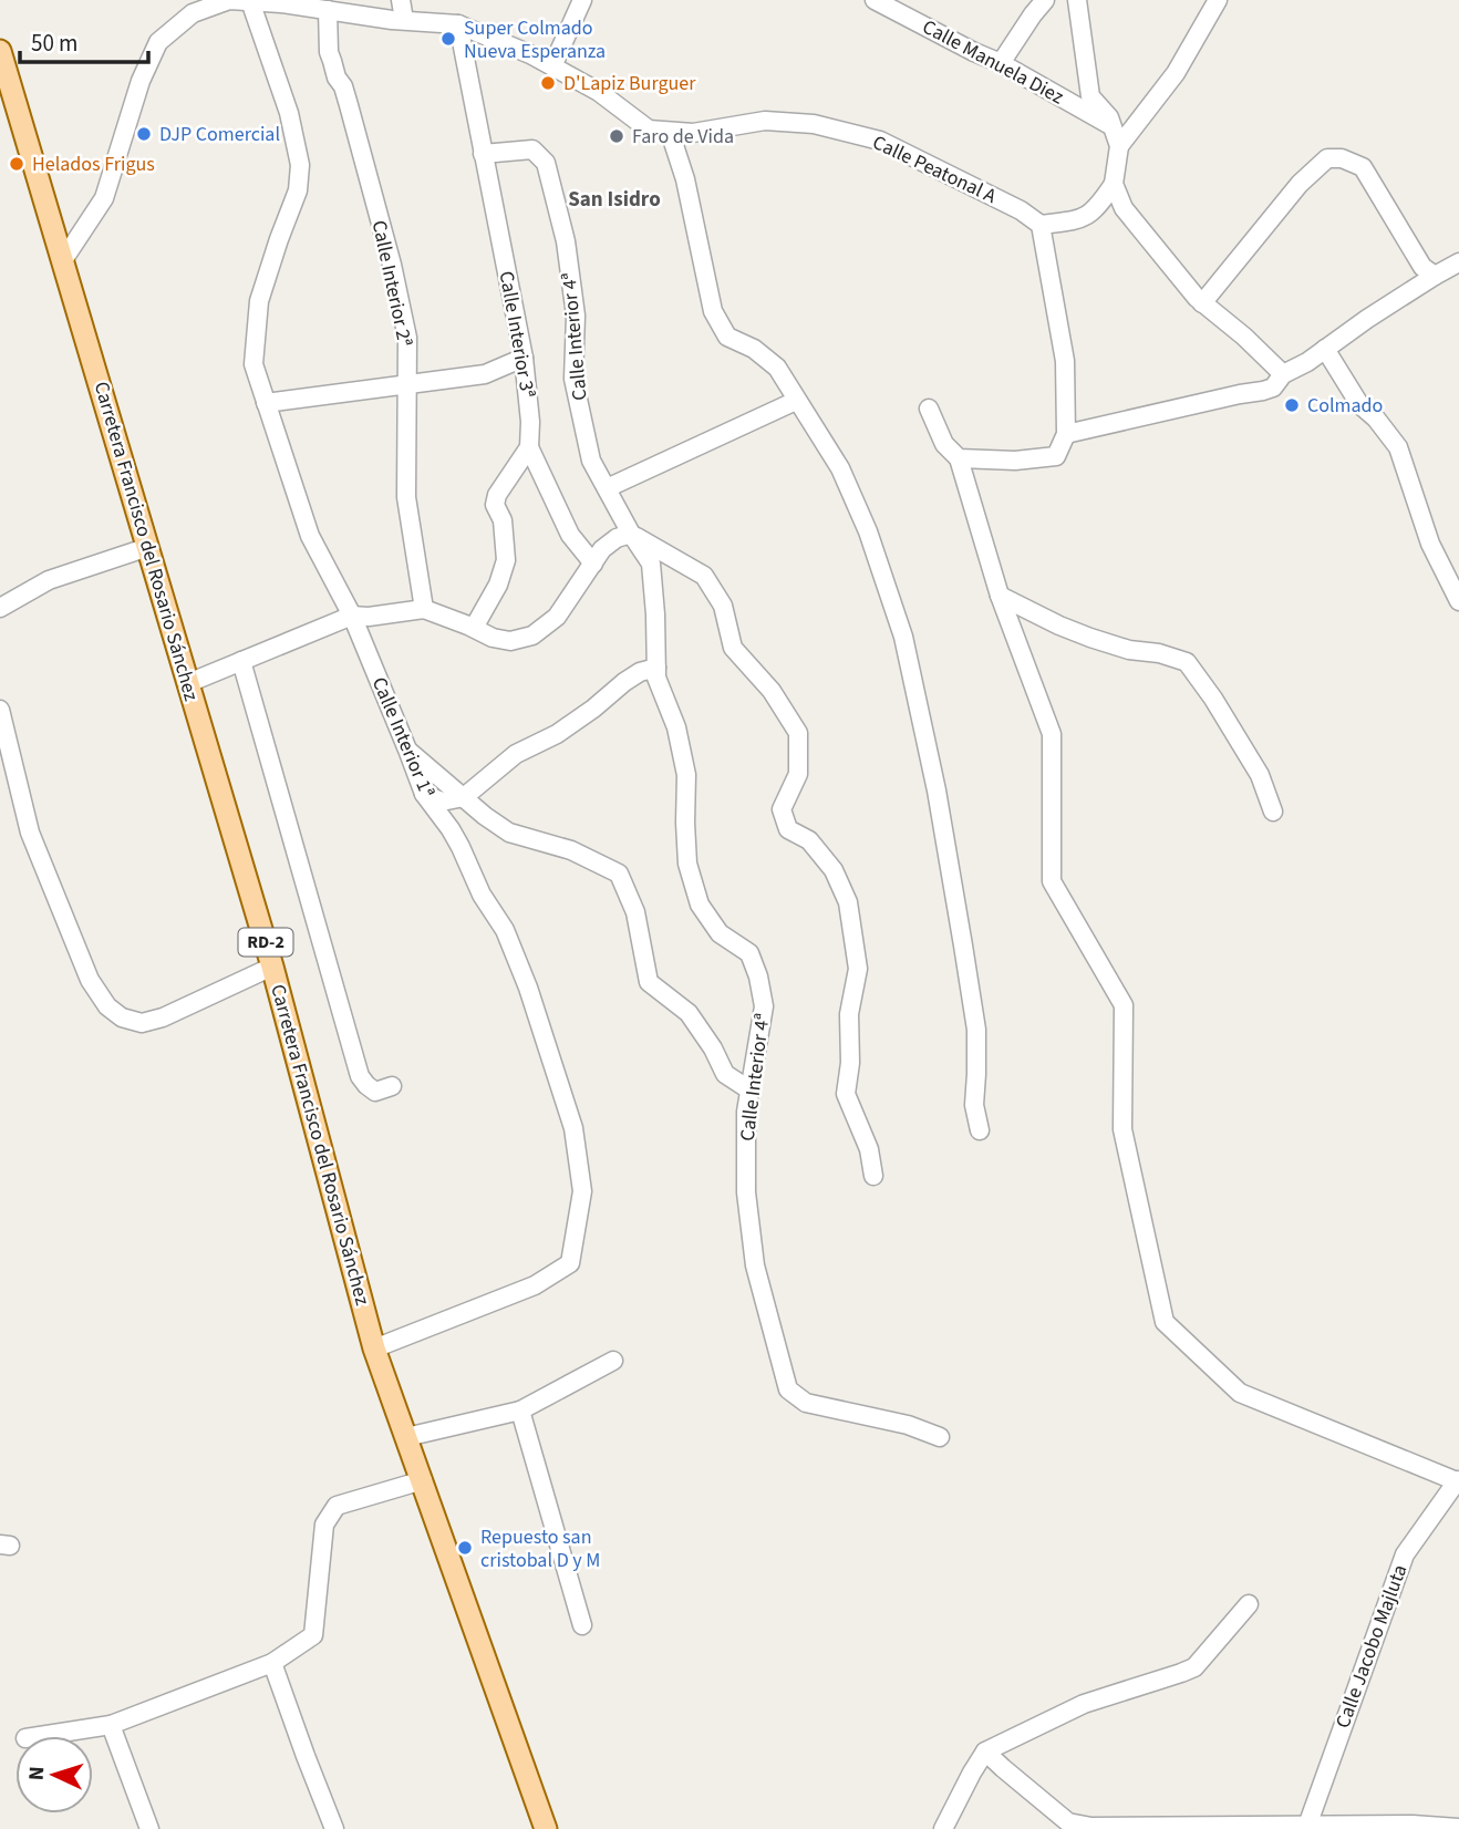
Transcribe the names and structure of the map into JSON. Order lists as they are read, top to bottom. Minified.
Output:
{"streets":{"main road":["Carretera Francisco del Rosario Sánchez","RD-2"],"street":["Calle Manuela Diez","Calle Peatonal A","Calle Interior 2ª","Calle Interior 3ª","Calle Interior 4ª","Calle Interior 1ª","Calle Jacobo Majluta"]},"crossings":[["Calle Peatonal A","Calle Interior 2ª"],["Calle Peatonal A","Calle Interior 3ª"],["Calle Peatonal A","Carretera Francisco del Rosario Sánchez"],["Calle Peatonal A","Calle Interior 1ª"],["Calle Interior 3ª","Calle Interior 4ª"],["Carretera Francisco del Rosario Sánchez","Calle Interior 1ª"]],"districts":["San Isidro"],"places":["Super Colmado Nueva Esperanza","D'Lapiz Burguer","DJP Comercial","Faro de Vida","Helados Frigus","Colmado","Repuesto san cristobal D y M"],"scale_bar":"50 m","north":"left"}
